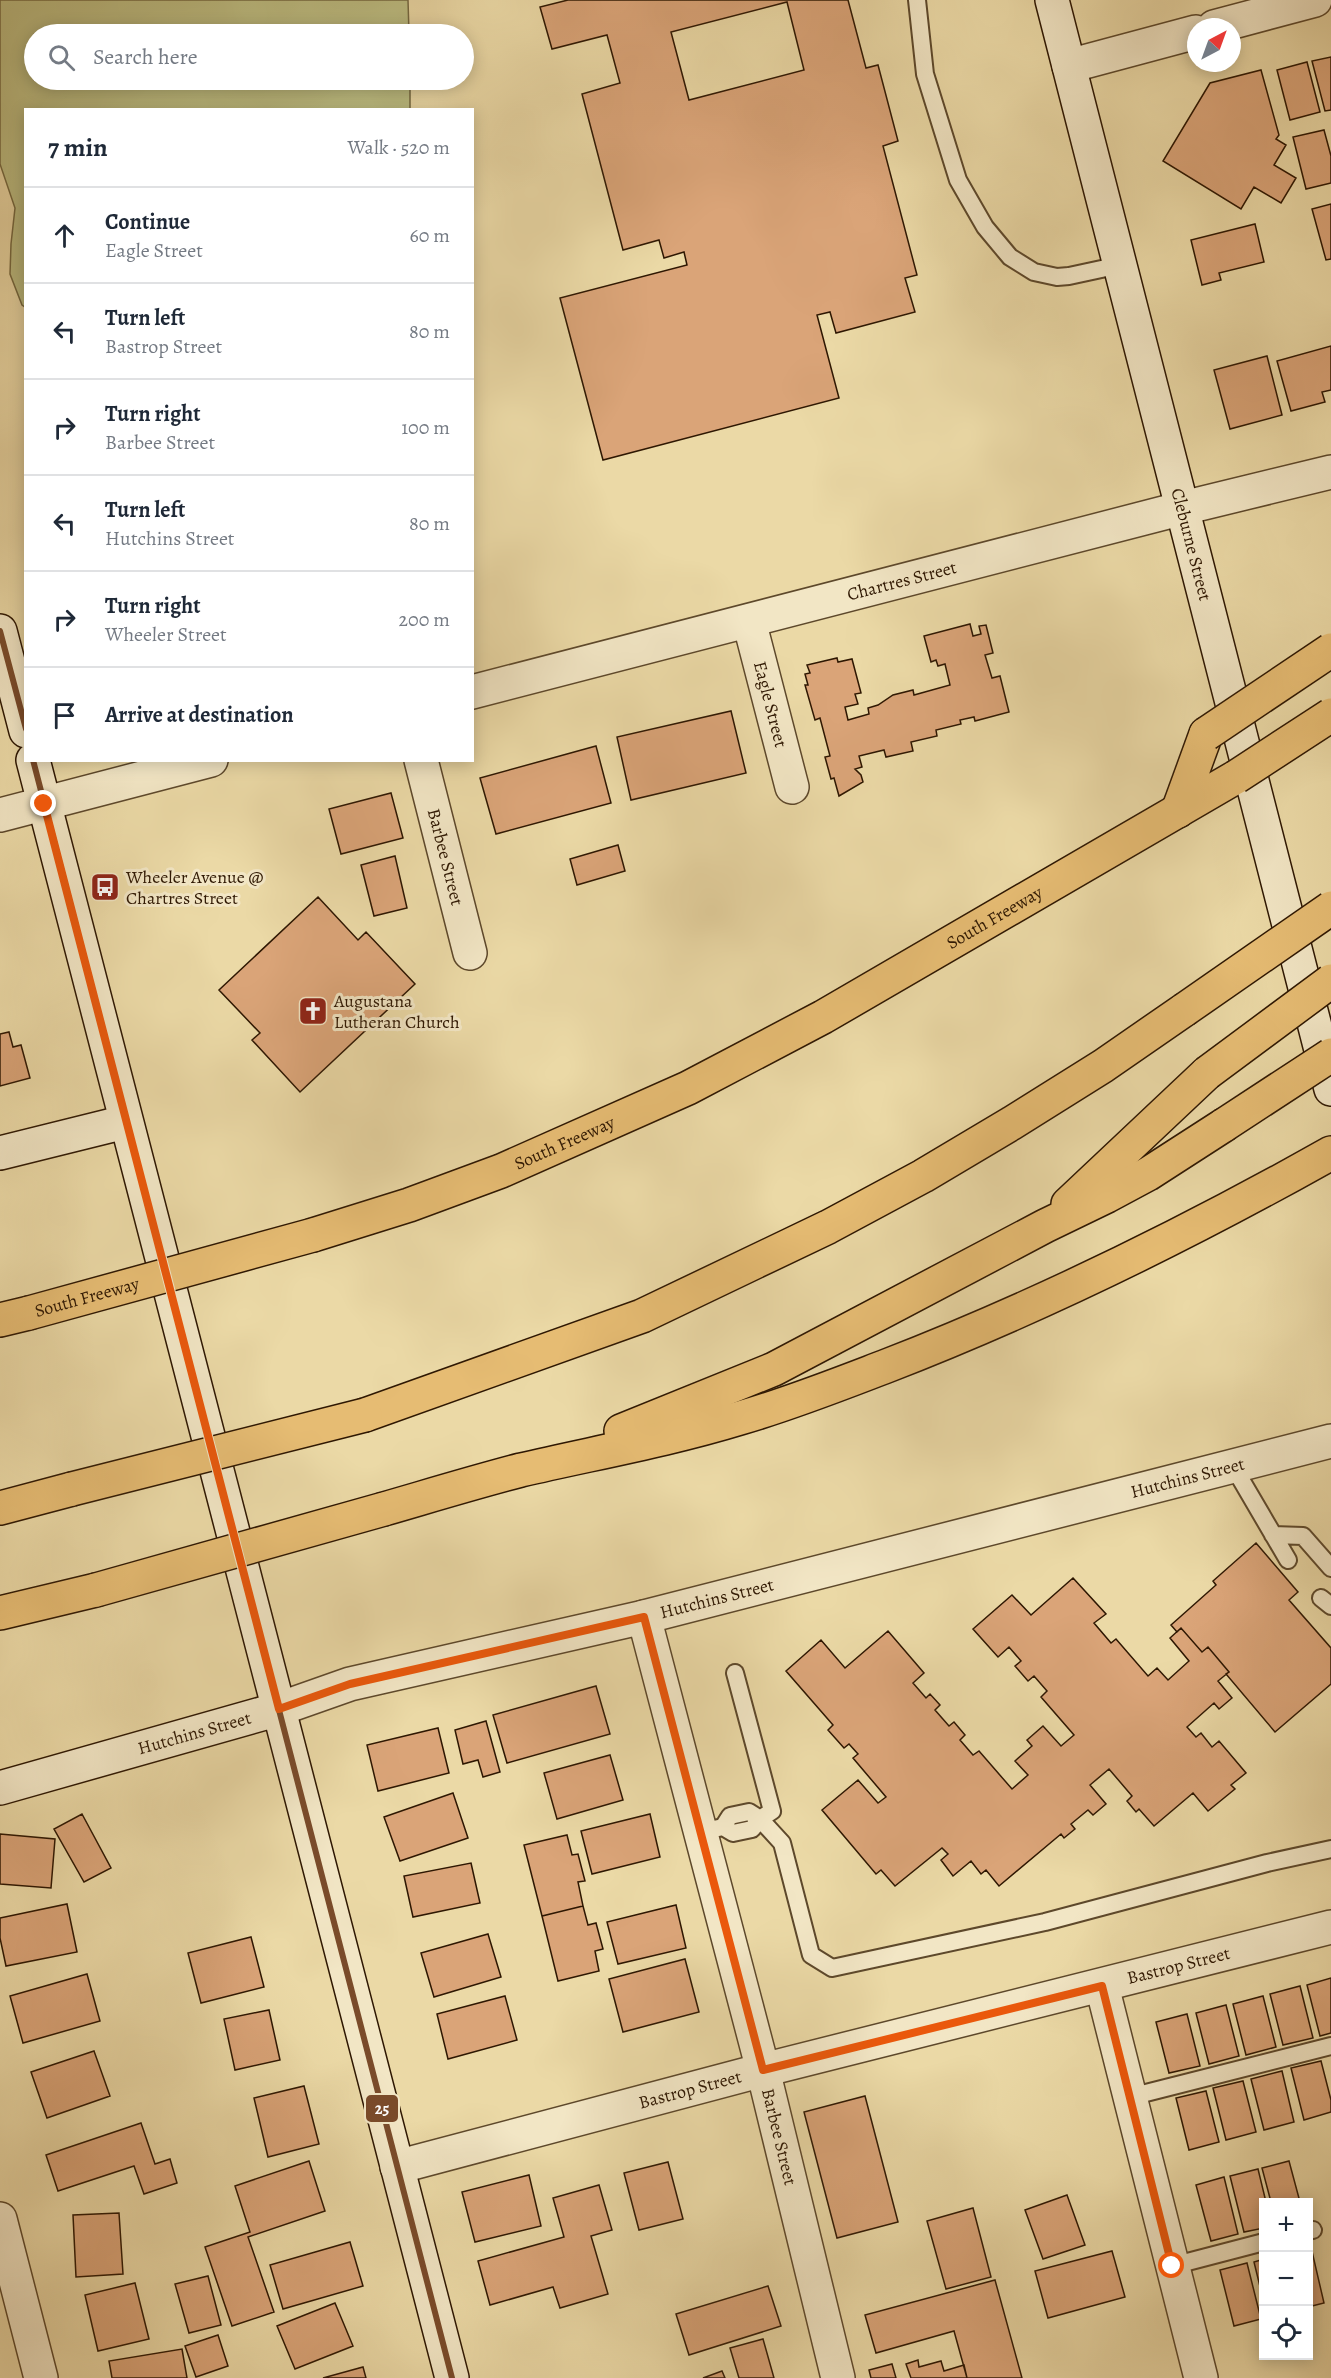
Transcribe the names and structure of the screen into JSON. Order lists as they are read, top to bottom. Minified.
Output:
{"streets":{"highway":["South Freeway"],"street":["Cleburne Street","Chartres Street","Eagle Street","Barbee Street","Hutchins Street","Bastrop Street"]},"crossings":[["Cleburne Street","Chartres Street"],["Chartres Street","Eagle Street"],["Barbee Street","Hutchins Street"],["Barbee Street","Bastrop Street"]],"places":{"bus stop":["Wheeler Avenue @ Chartres Street"],"church":["Augustana Lutheran Church"]},"lines":["transit line 25"],"north":"top right","page":{"search":"Search here","heading":["7 min","Walk · 520 m"],"list":[["Continue","Eagle Street","60 m"],["Turn left","Bastrop Street","80 m"],["Turn right","Barbee Street","100 m"],["Turn left","Hutchins Street","80 m"],["Turn right","Wheeler Street","200 m"],"Arrive at destination"],"map_buttons":["+","−"]}}
